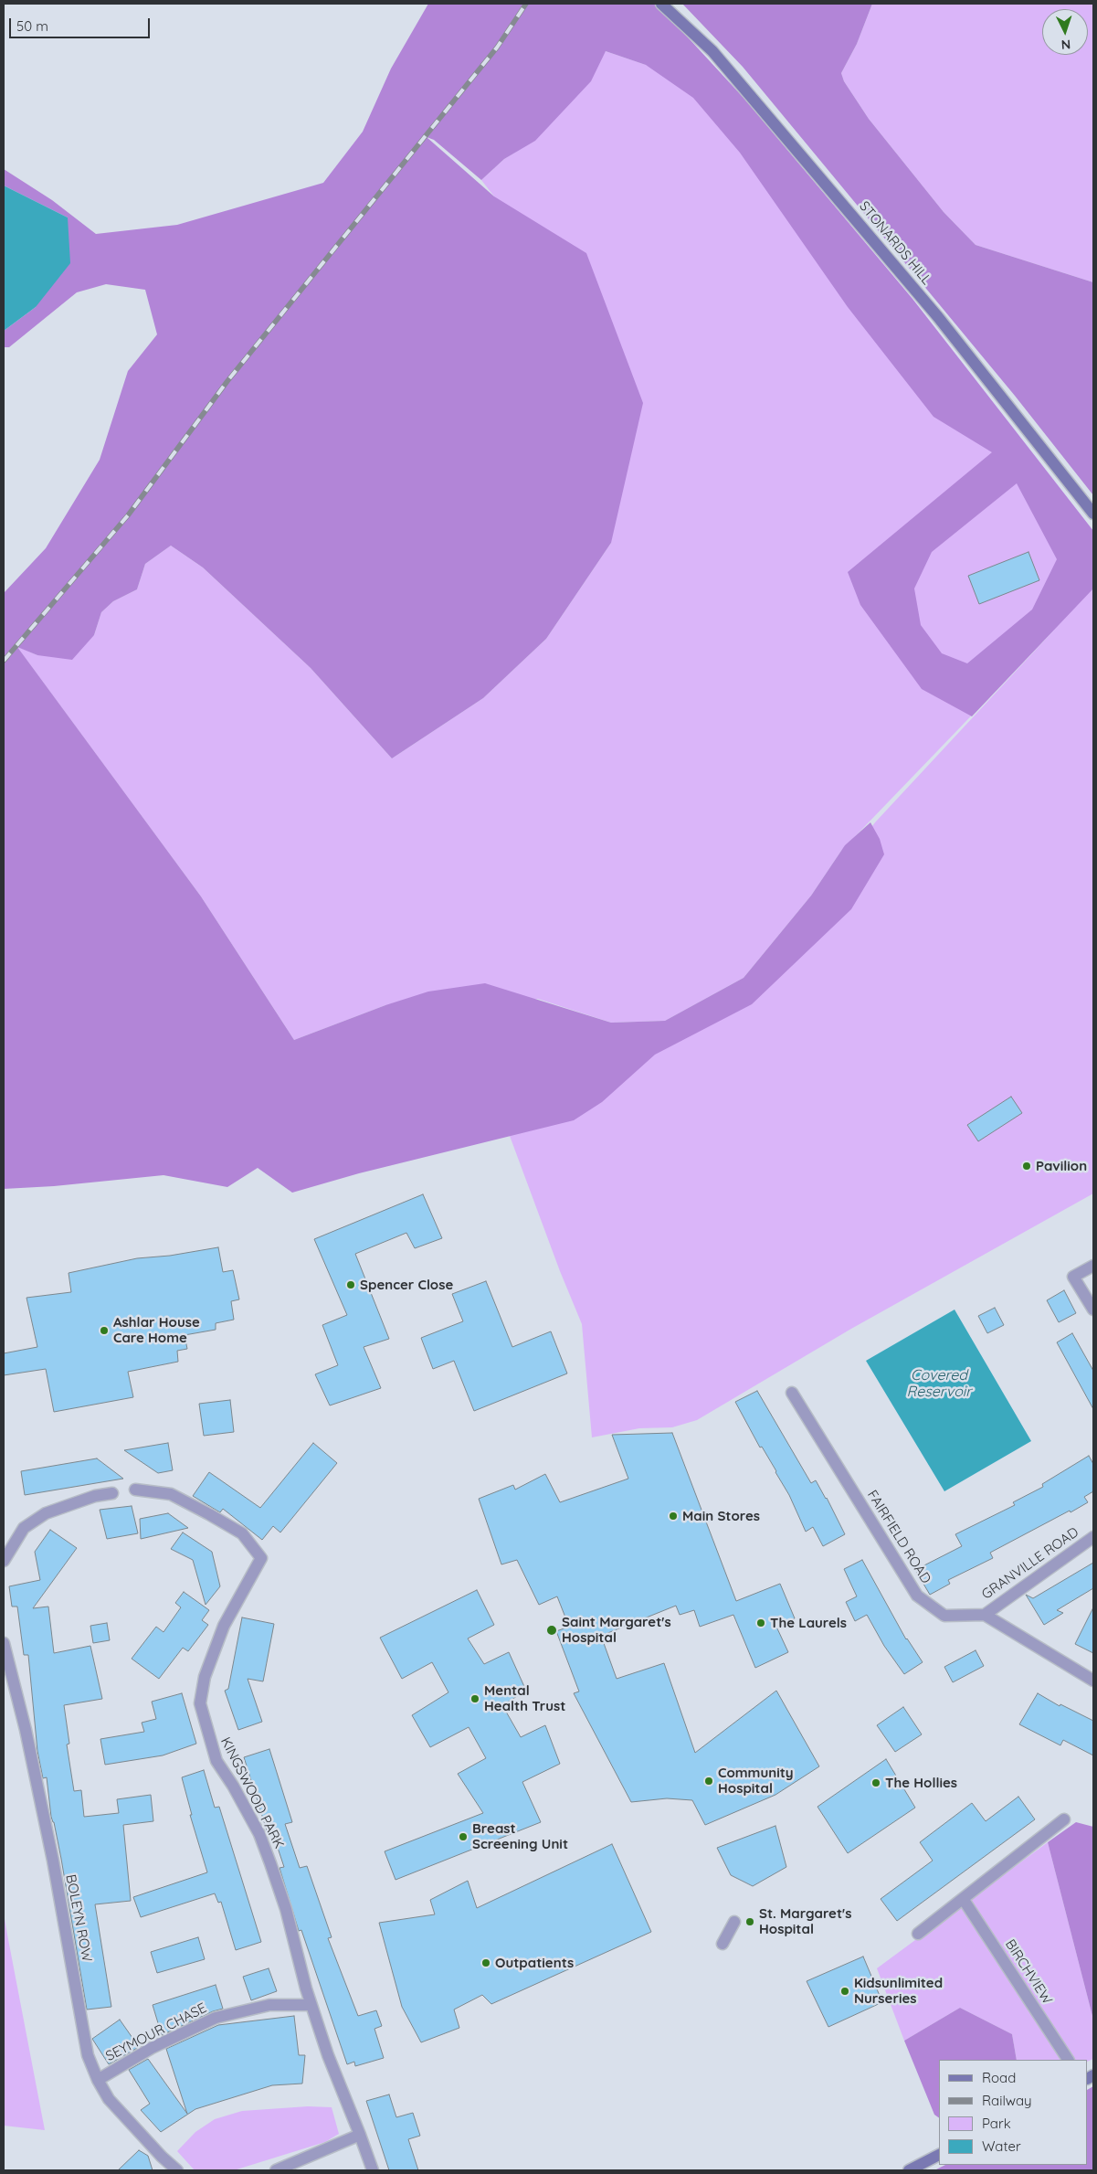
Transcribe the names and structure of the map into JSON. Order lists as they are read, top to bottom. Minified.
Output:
{"streets":{"street":["STONARDS HILL","FAIRFIELD ROAD","GRANVILLE ROAD","KINGSWOOD PARK","BOLEYN ROW","BIRCHVIEW","SEYMOUR CHASE"]},"crossings":[["FAIRFIELD ROAD","GRANVILLE ROAD"],["KINGSWOOD PARK","SEYMOUR CHASE"],["BOLEYN ROW","SEYMOUR CHASE"]],"water":["Covered Reservoir"],"places":["Pavilion","Spencer Close","Ashlar House Care Home","Main Stores","The Laurels","Saint Margaret's Hospital","Mental Health Trust","Community Hospital","The Hollies","Breast Screening Unit","St. Margaret's Hospital","Outpatients","Kidsunlimited Nurseries"],"legend":["Road","Railway","Park","Water"],"scale_bar":"50 m","north":"bottom"}
